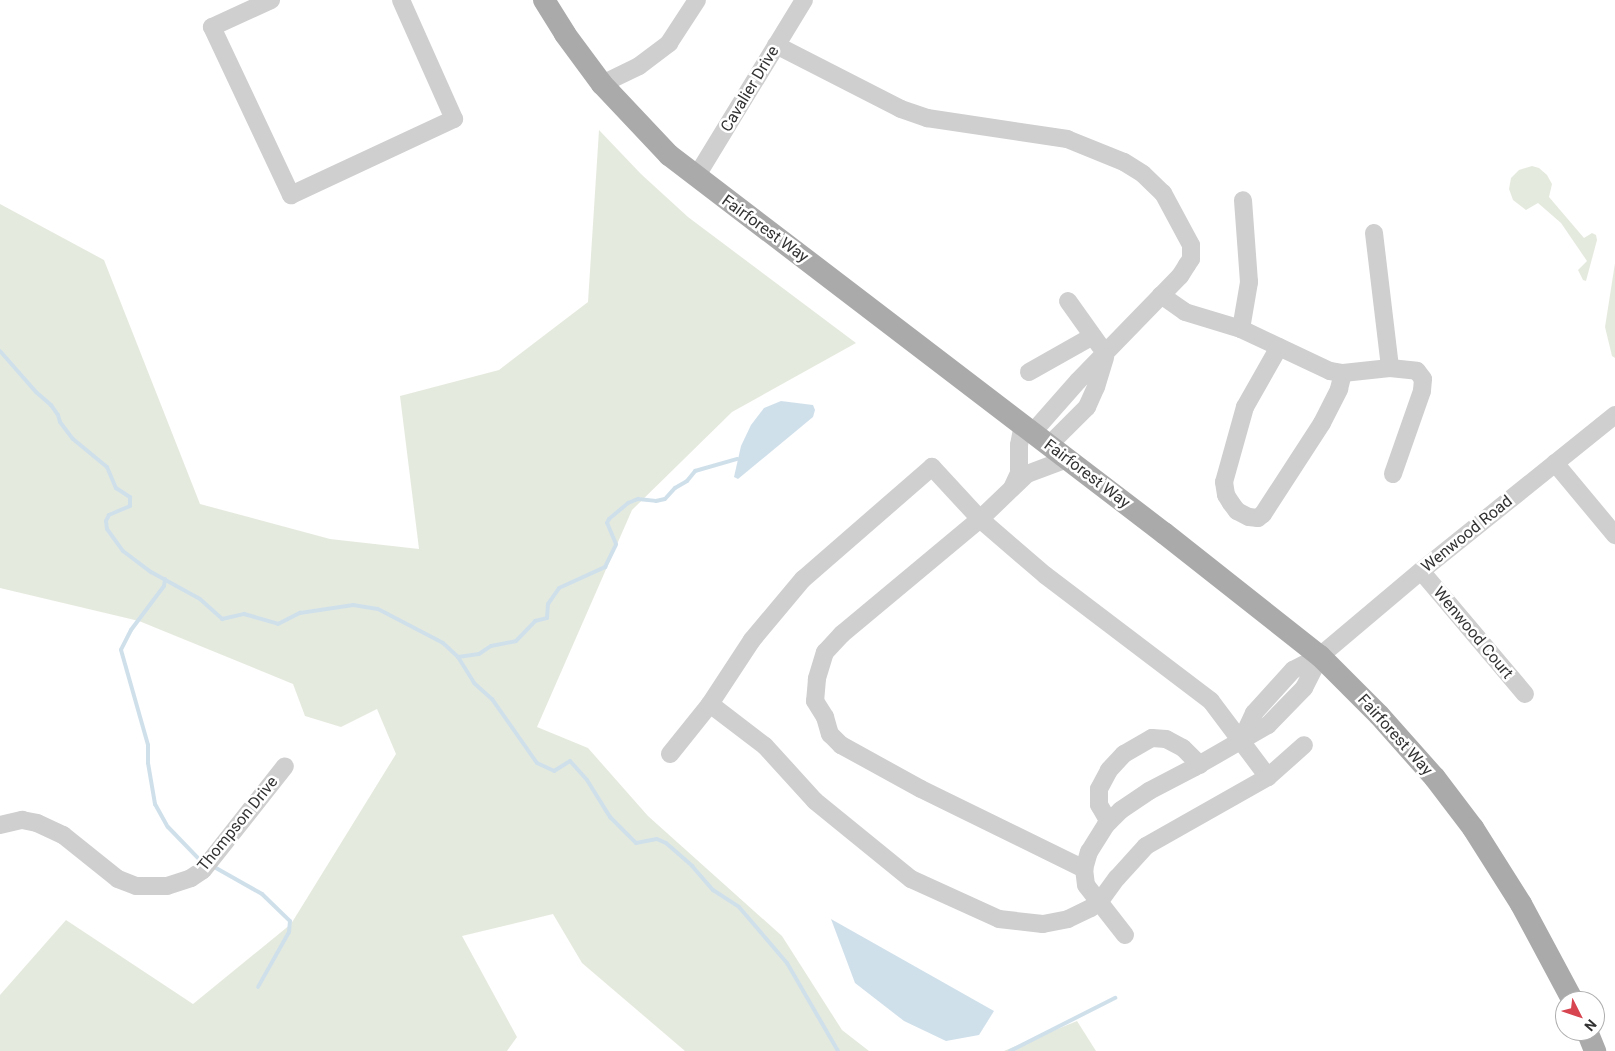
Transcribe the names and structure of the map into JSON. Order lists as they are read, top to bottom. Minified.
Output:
{"streets":{"main road":["Fairforest Way"],"street":["Cavalier Drive","Wenwood Road","Wenwood Court","Thompson Drive"]},"crossings":[["Cavalier Drive","Fairforest Way"],["Fairforest Way","Wenwood Road"],["Wenwood Road","Wenwood Court"]],"north":"bottom right"}
